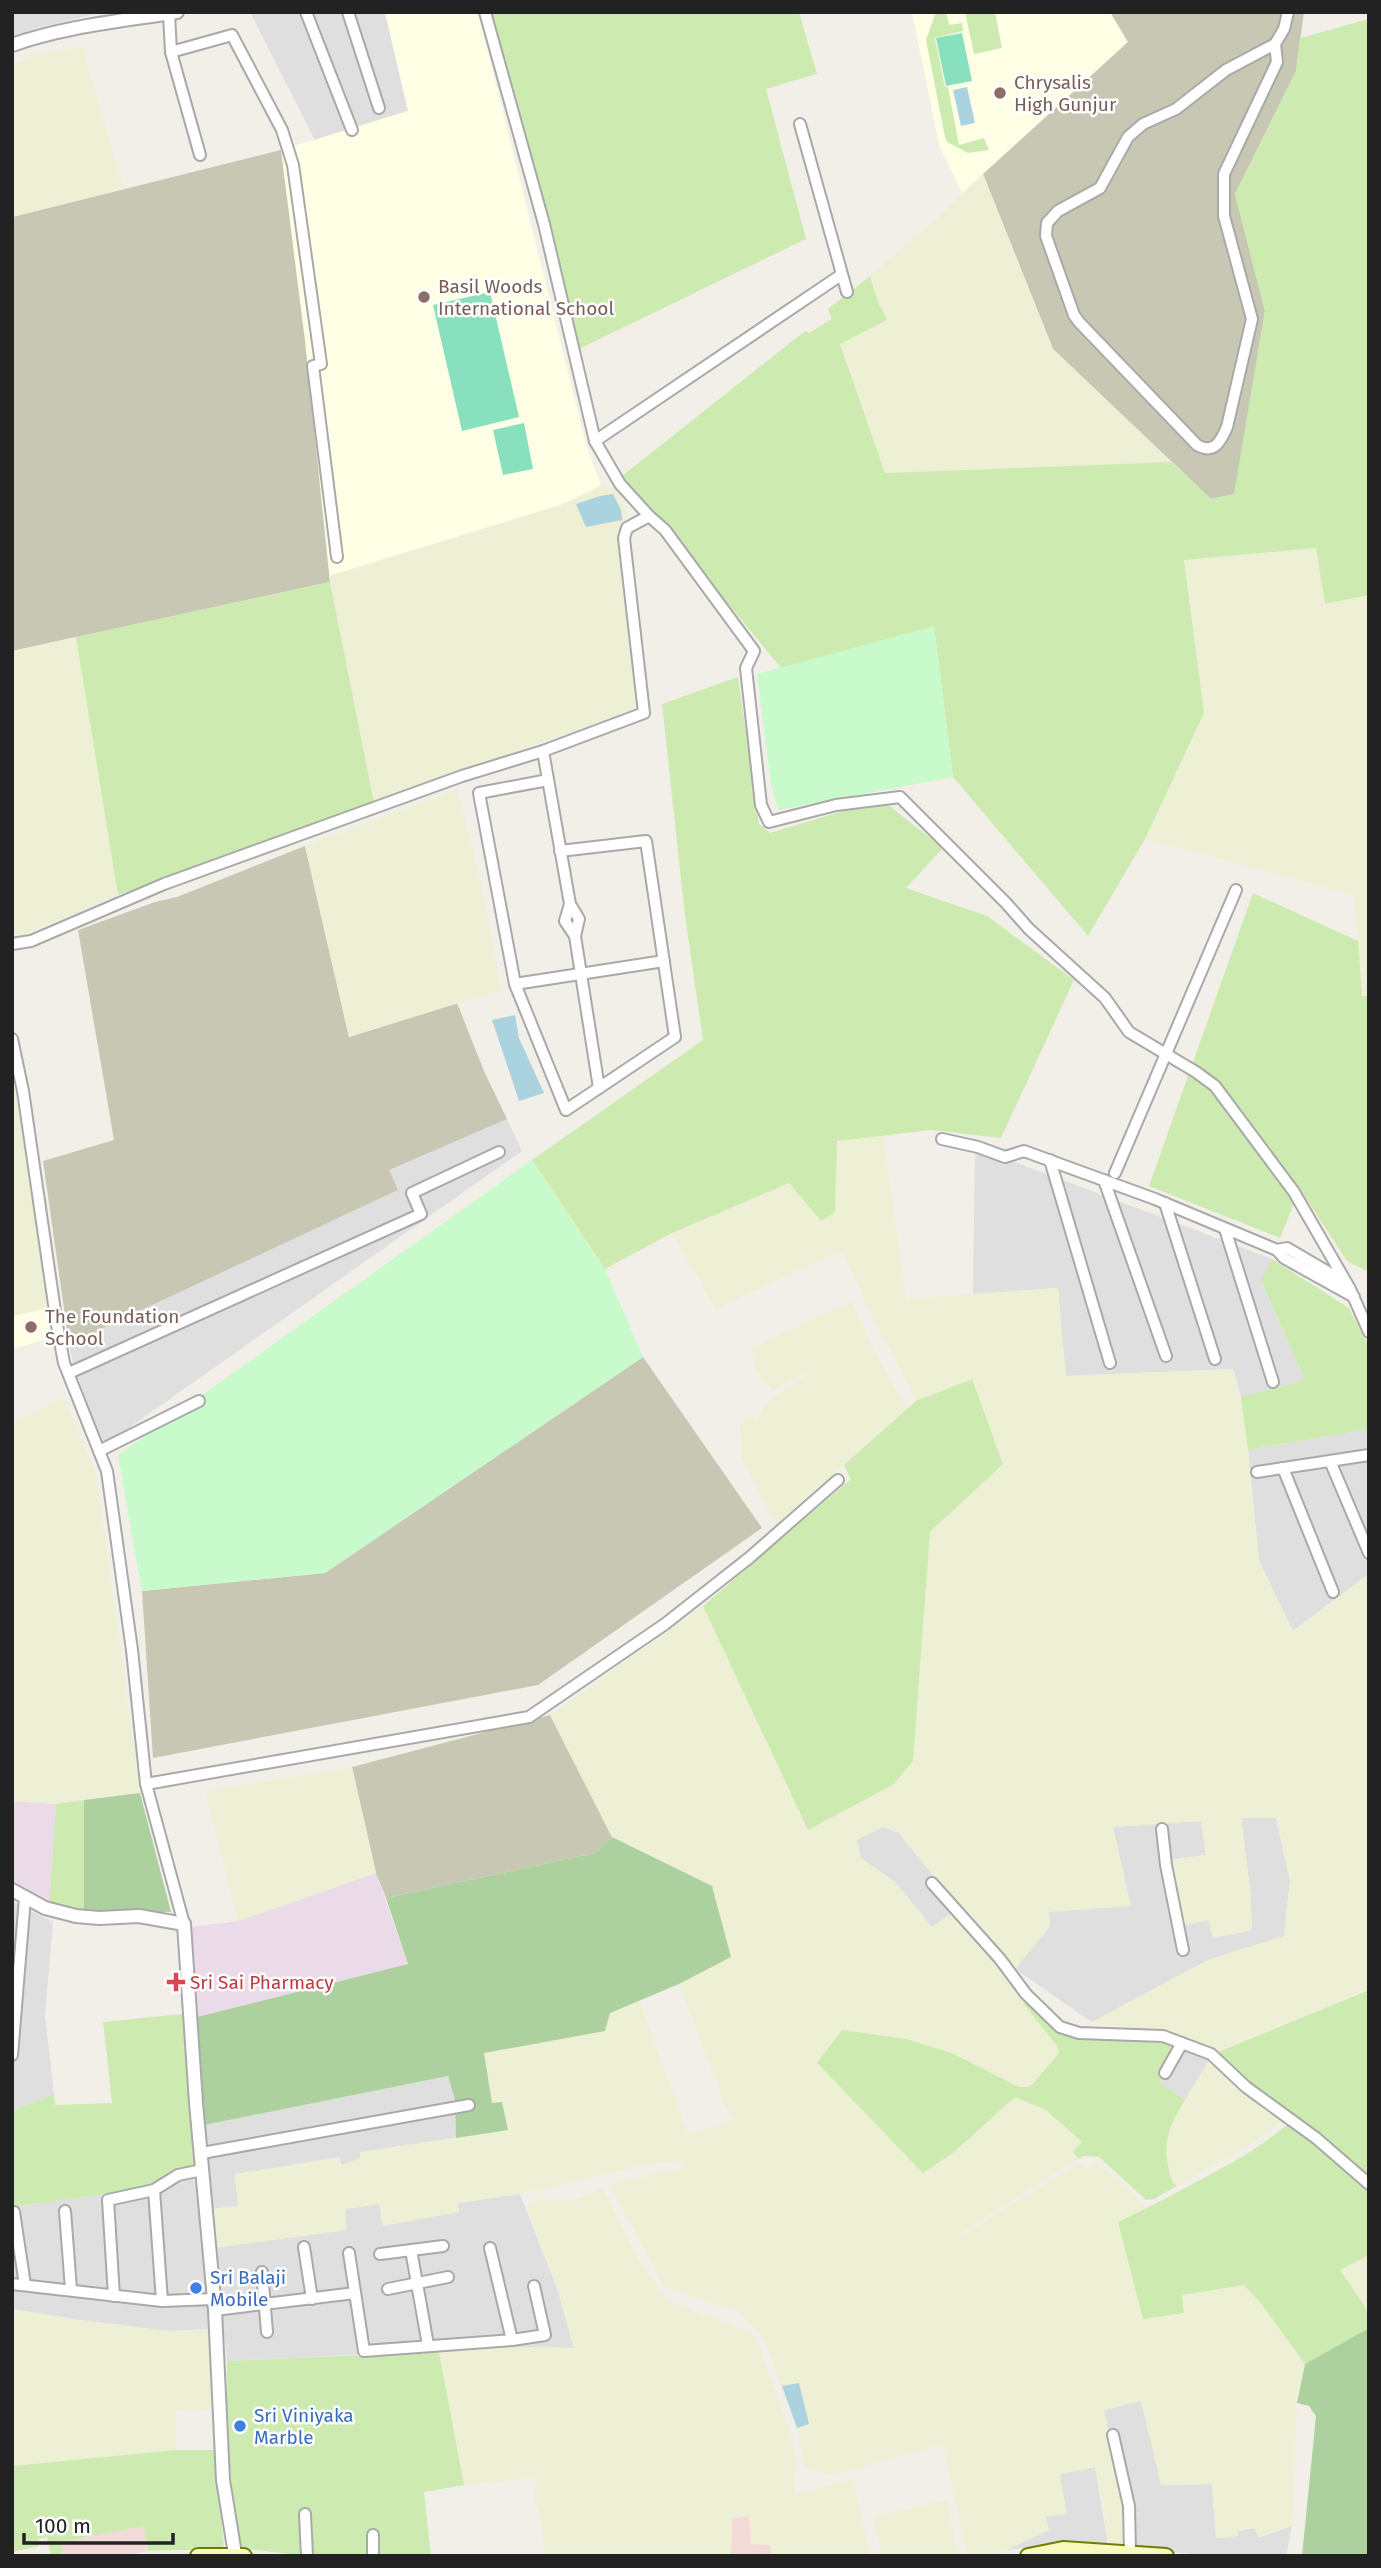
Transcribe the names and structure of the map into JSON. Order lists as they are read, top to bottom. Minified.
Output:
{"places":{"other":["Chrysalis High Gunjur","Basil Woods International School","The Foundation School","Sri Balaji Mobile","Sri Viniyaka Marble"],"health":["Sri Sai Pharmacy"]},"scale_bar":"100 m"}
